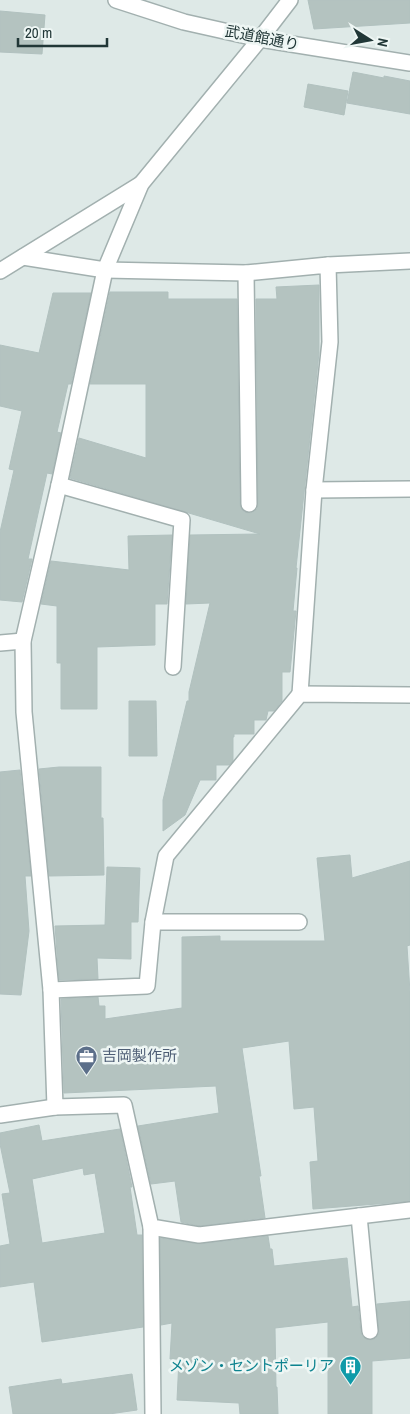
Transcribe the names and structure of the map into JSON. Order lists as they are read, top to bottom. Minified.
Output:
{"streets":{"street":["武道館通り"]},"places":{"office":["吉岡製作所"],"building":["メゾン・セントポーリア"]},"scale_bar":"20 m","north":"right"}
